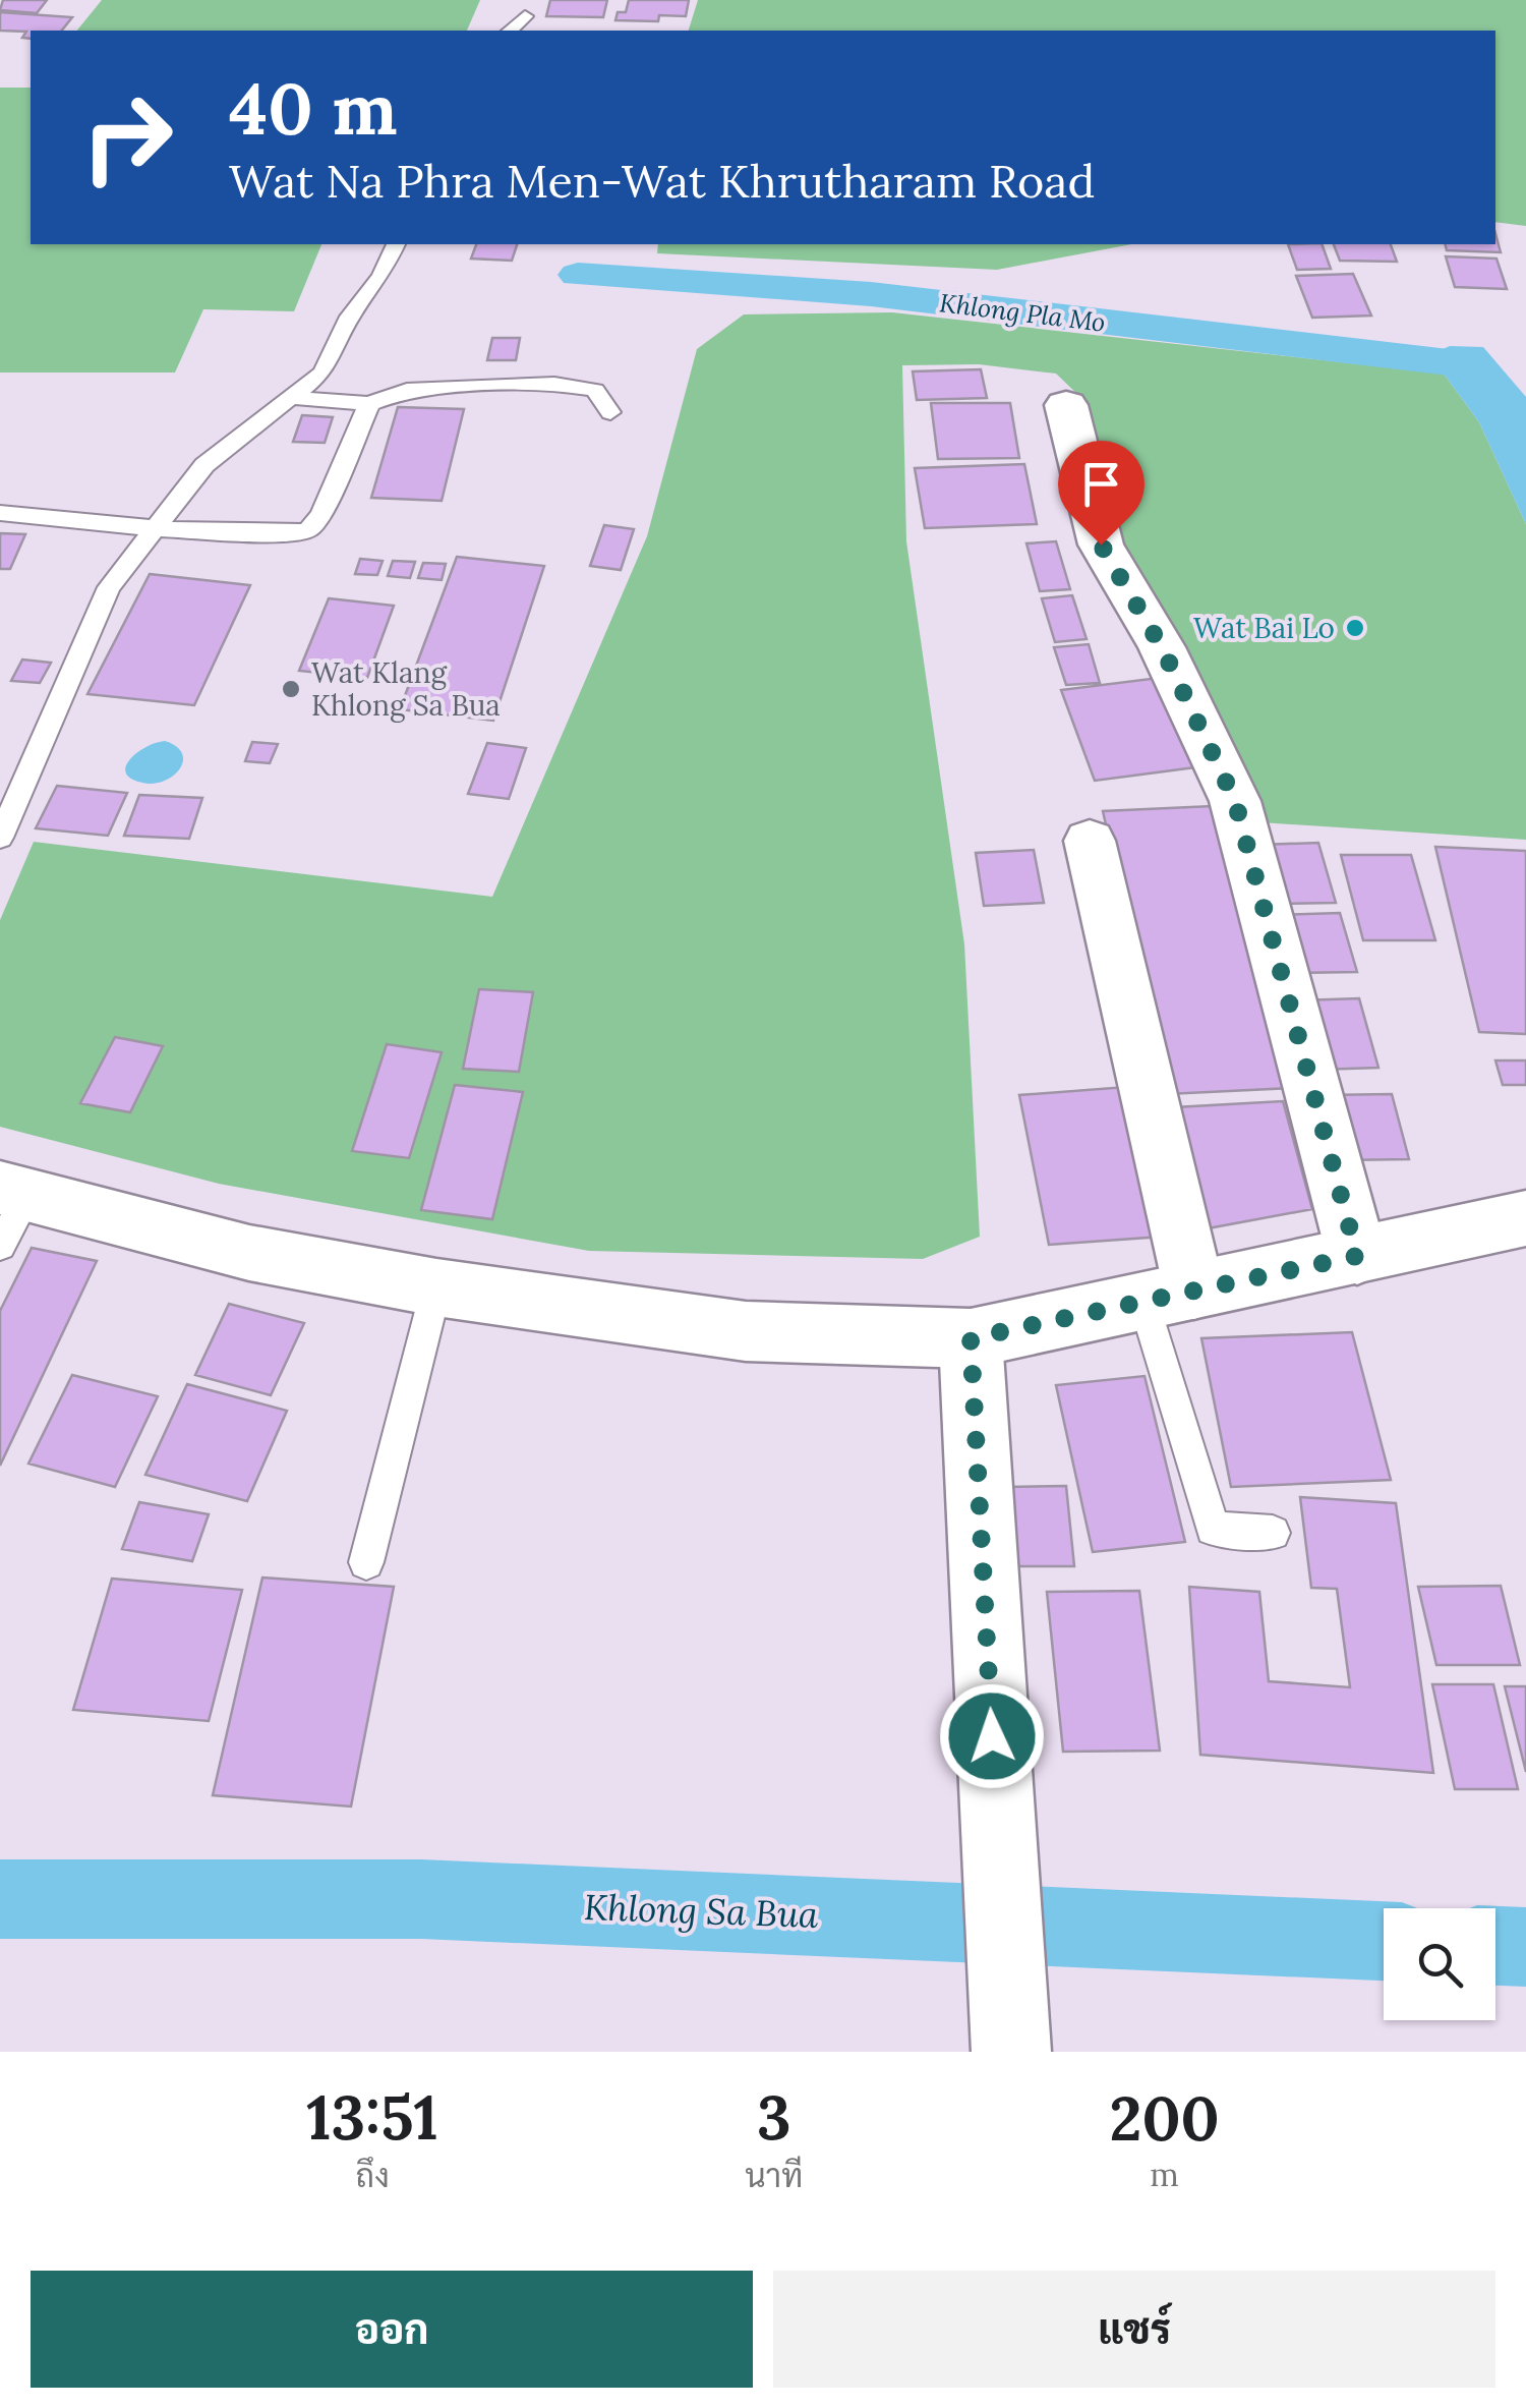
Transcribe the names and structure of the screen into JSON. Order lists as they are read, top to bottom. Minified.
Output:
{"water":["Khlong Pla Mo","Khlong Sa Bua"],"places":["Wat Bai Lo","Wat Klang Khlong Sa Bua"],"page":{"turn":["40 m","Wat Na Phra Men-Wat Khrutharam Road"],"eta":["13:51","ถึง","3","นาที","200","m"],"buttons":["ออก","แชร์"]}}
